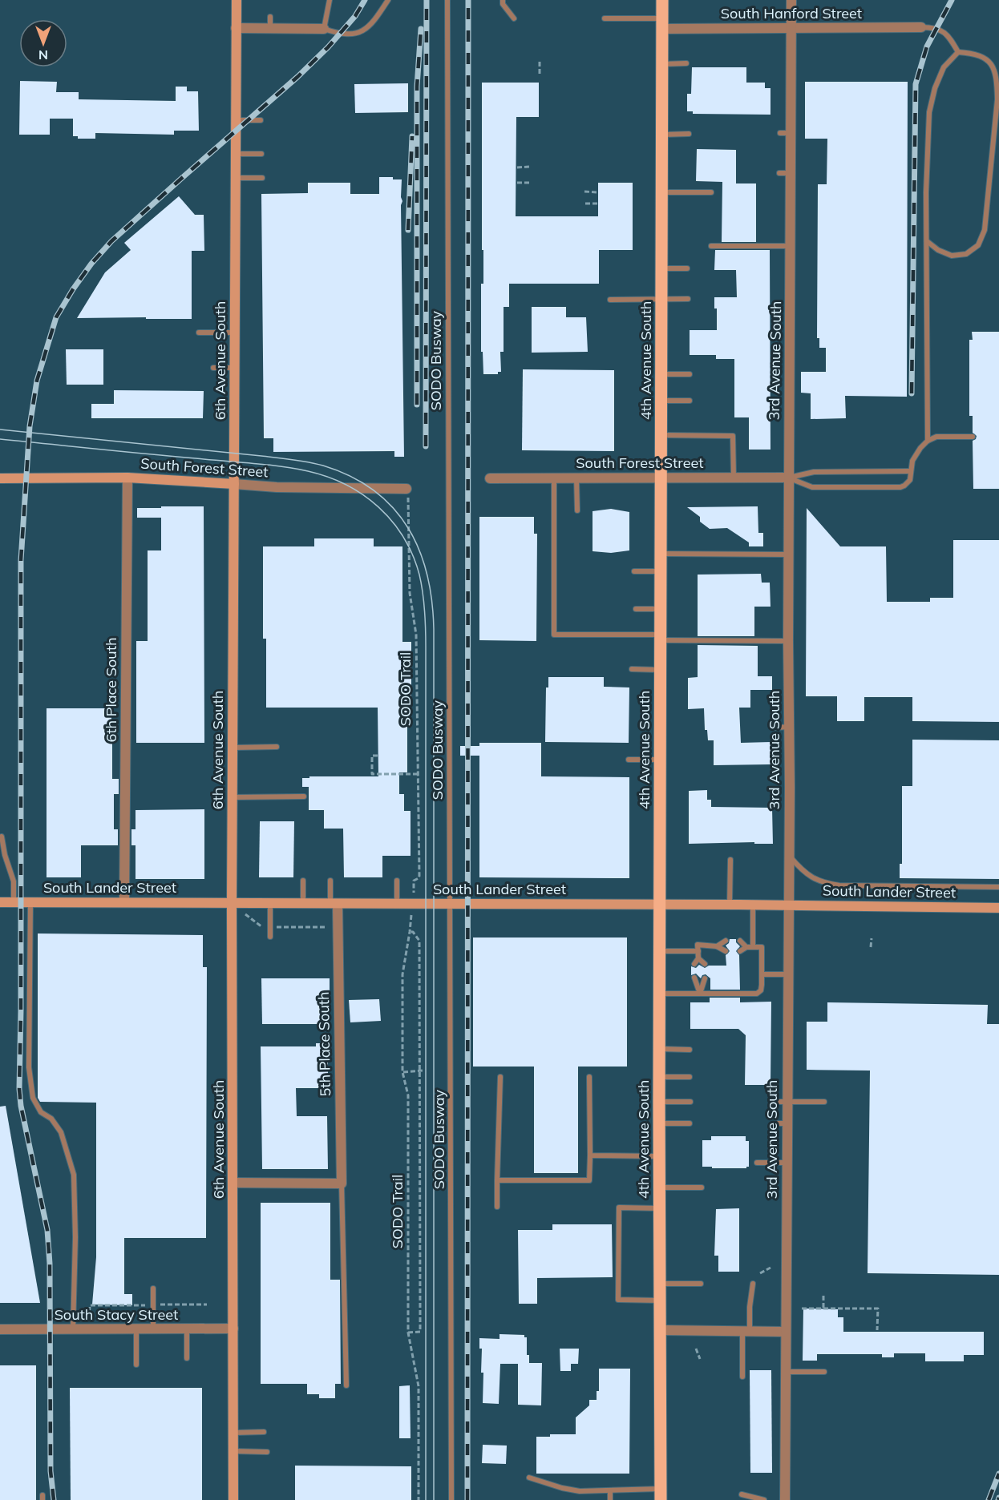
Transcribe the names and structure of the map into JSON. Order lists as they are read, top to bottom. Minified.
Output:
{"streets":{"main road":["6th Avenue South","4th Avenue South","South Forest Street","South Lander Street"],"street":["South Hanford Street","3rd Avenue South","6th Place South","5th Place South","South Stacy Street"],"lane":["SODO Busway"],"path":["SODO Trail"]},"crossings":[["South Hanford Street","4th Avenue South"],["South Hanford Street","3rd Avenue South"],["6th Avenue South","South Forest Street"],["6th Avenue South","South Lander Street"],["6th Avenue South","South Stacy Street"],["SODO Busway","South Lander Street"],["4th Avenue South","South Forest Street"],["4th Avenue South","South Lander Street"],["3rd Avenue South","South Forest Street"],["3rd Avenue South","South Lander Street"],["South Forest Street","SODO Trail"],["South Forest Street","6th Place South"],["6th Place South","South Lander Street"],["South Lander Street","5th Place South"]],"north":"bottom"}
